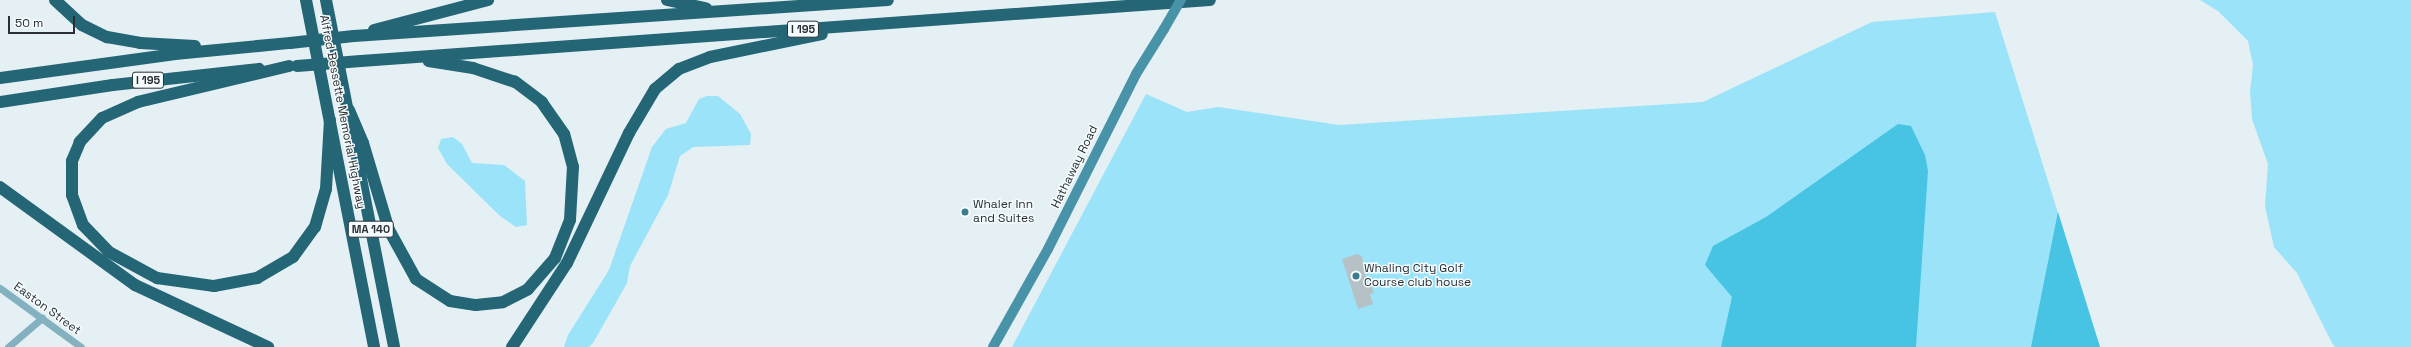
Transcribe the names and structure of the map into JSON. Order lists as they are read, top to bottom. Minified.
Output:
{"streets":{"highway":["I 195","Alfred Bessette Memorial Highway","MA 140"],"main road":["Hathaway Road"],"street":["Easton Street"]},"places":["Whaler Inn and Suites","Whaling City Golf Course club house"],"scale_bar":"50 m"}
